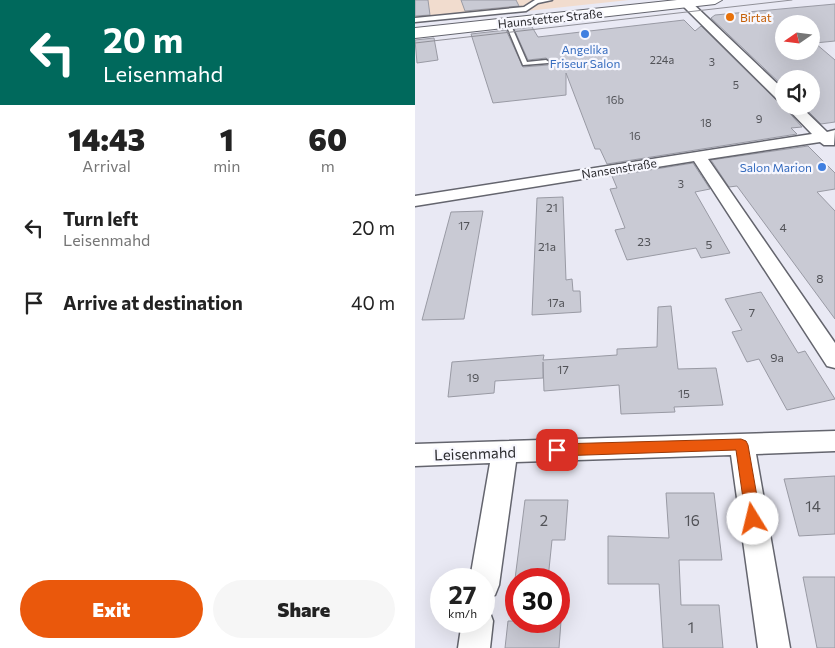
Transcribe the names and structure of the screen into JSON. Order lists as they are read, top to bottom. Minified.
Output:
{"streets":{"main road":["Haunstetter Straße"],"street":["Nansenstraße","Leisenmahd"]},"places":["Birtat","Angelika Friseur Salon","Salon Marion"],"house_numbers":["224a","3","5","16b","9","18","16","3","21","17","4","23","5","21a","8","17a","7","9a","17","19","15","14","2","16","1"],"north":"left","page":{"turn":["20 m","Leisenmahd"],"eta":["14:43","Arrival","1","min","60","m"],"list":[{"name":"Turn left","note":"Leisenmahd","value":"20 m"},{"name":"Arrive at destination","value":"40 m"}],"speed":"27 km/h","limit":"30","buttons":["Exit","Share"]}}
